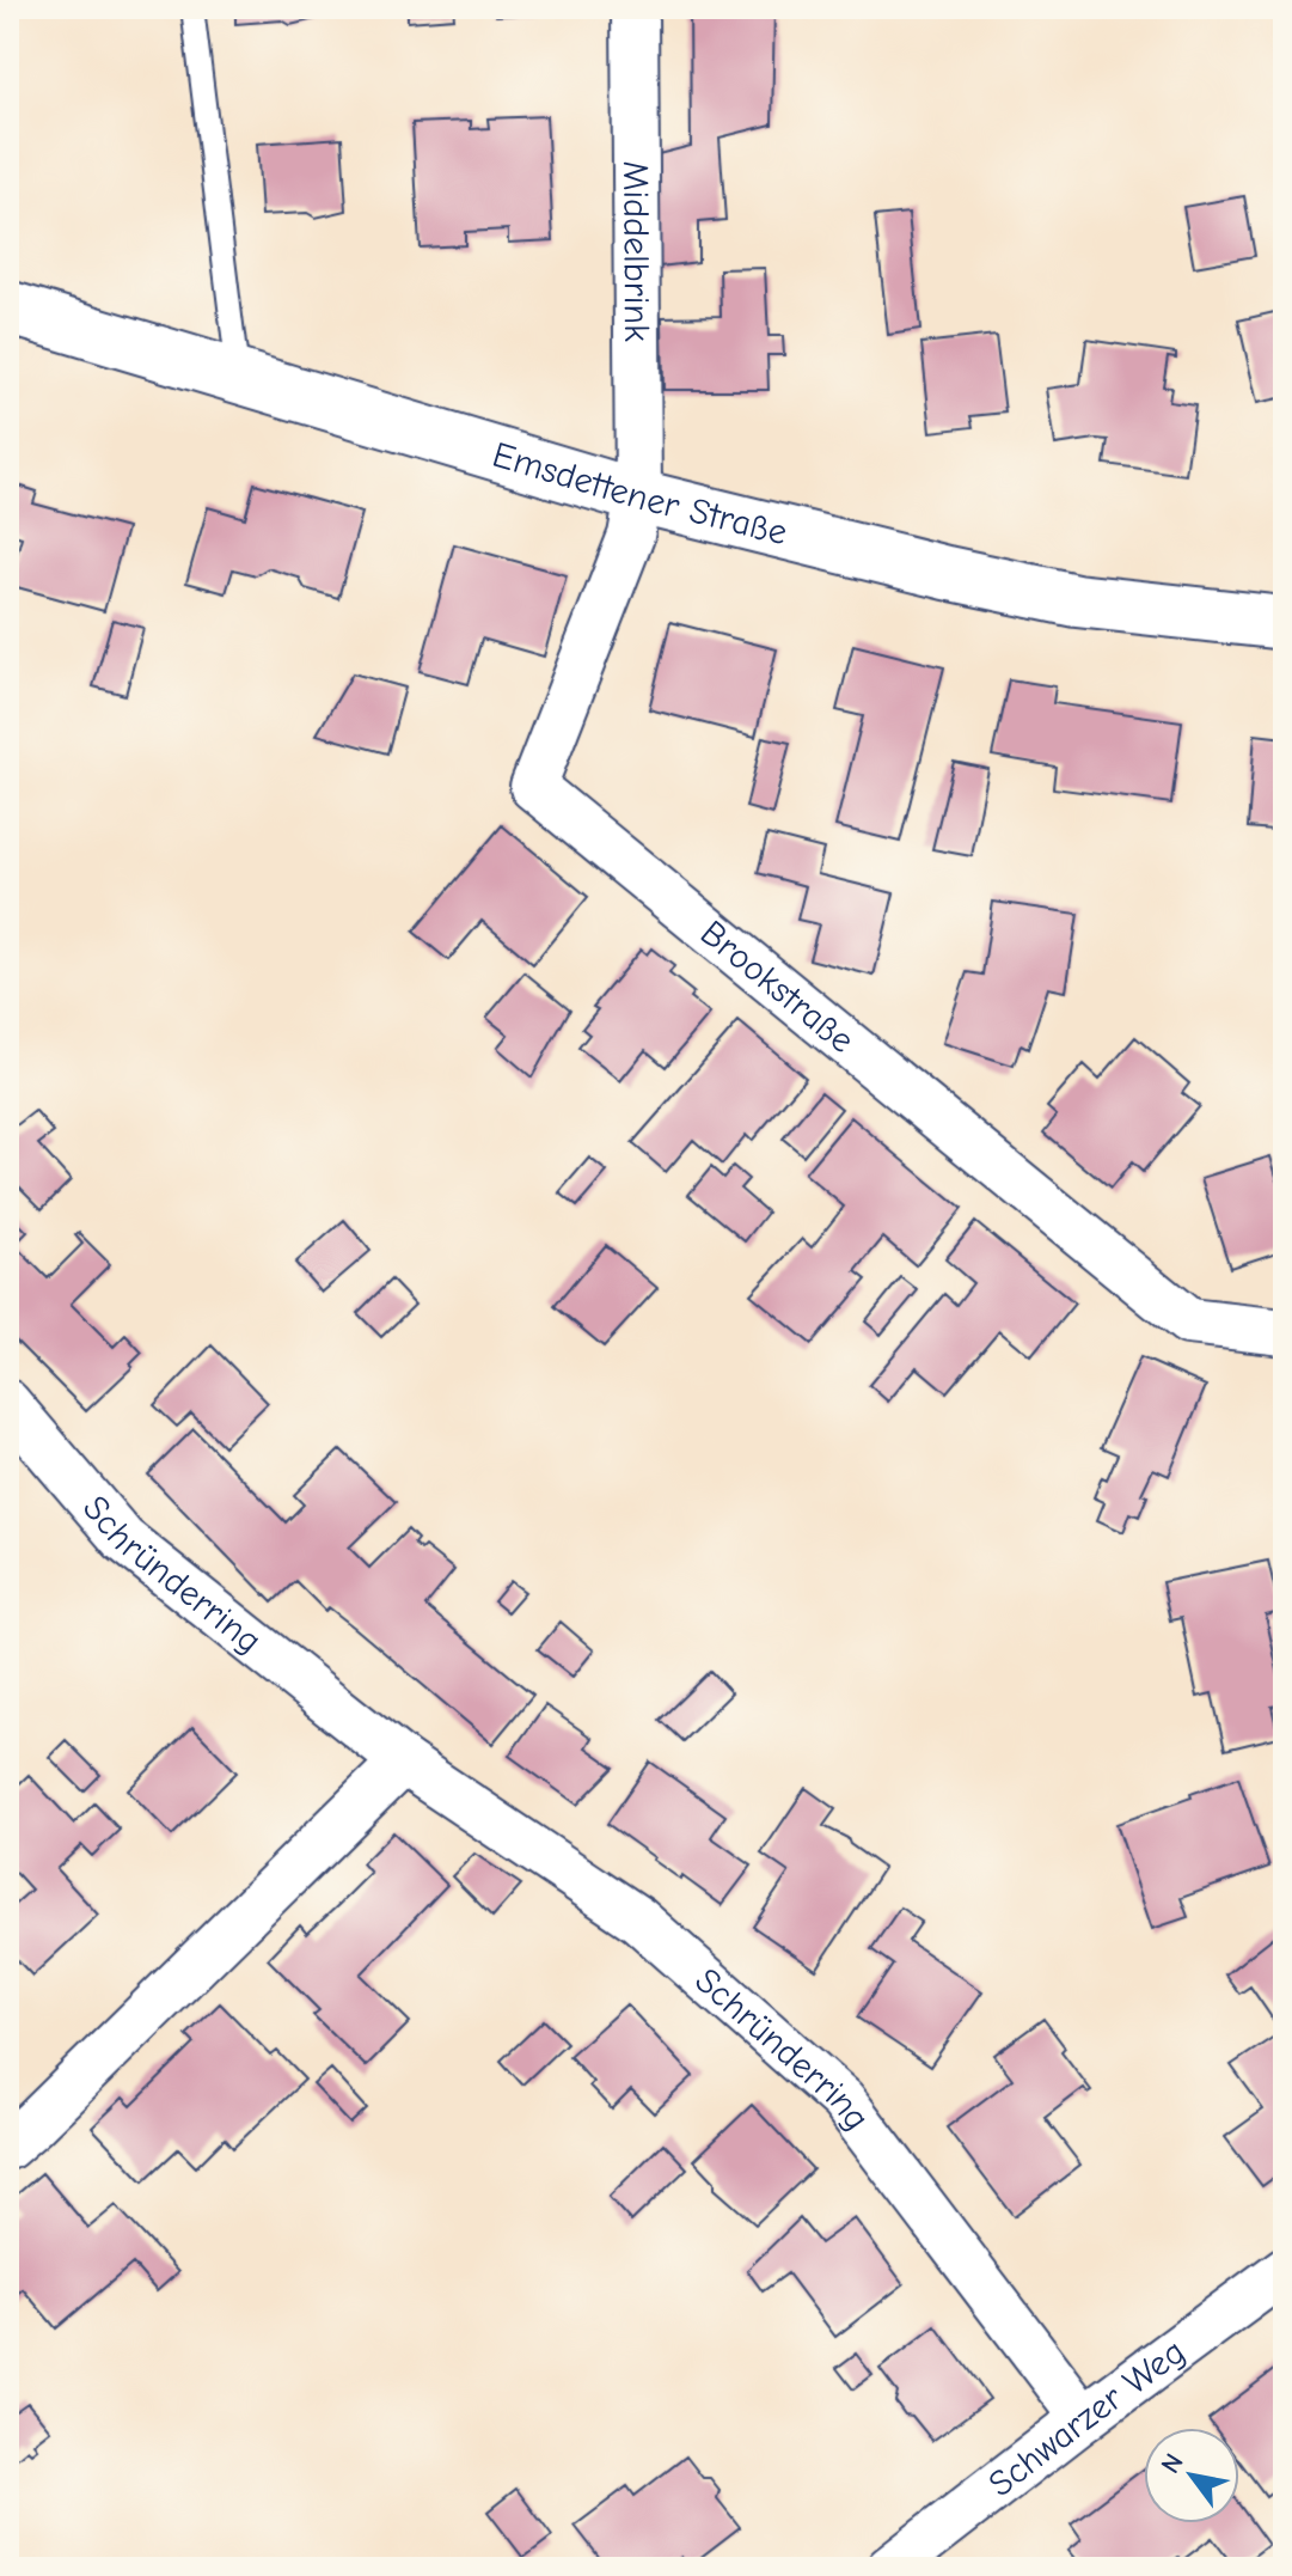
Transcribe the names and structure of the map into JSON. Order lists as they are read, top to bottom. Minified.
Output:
{"streets":{"street":["Middelbrink","Emsdettener Straße","Brookstraße","Schründerring","Schwarzer Weg"]},"crossings":[["Middelbrink","Emsdettener Straße"],["Middelbrink","Brookstraße"],["Emsdettener Straße","Brookstraße"],["Schründerring","Schwarzer Weg"]],"north":"top left"}
